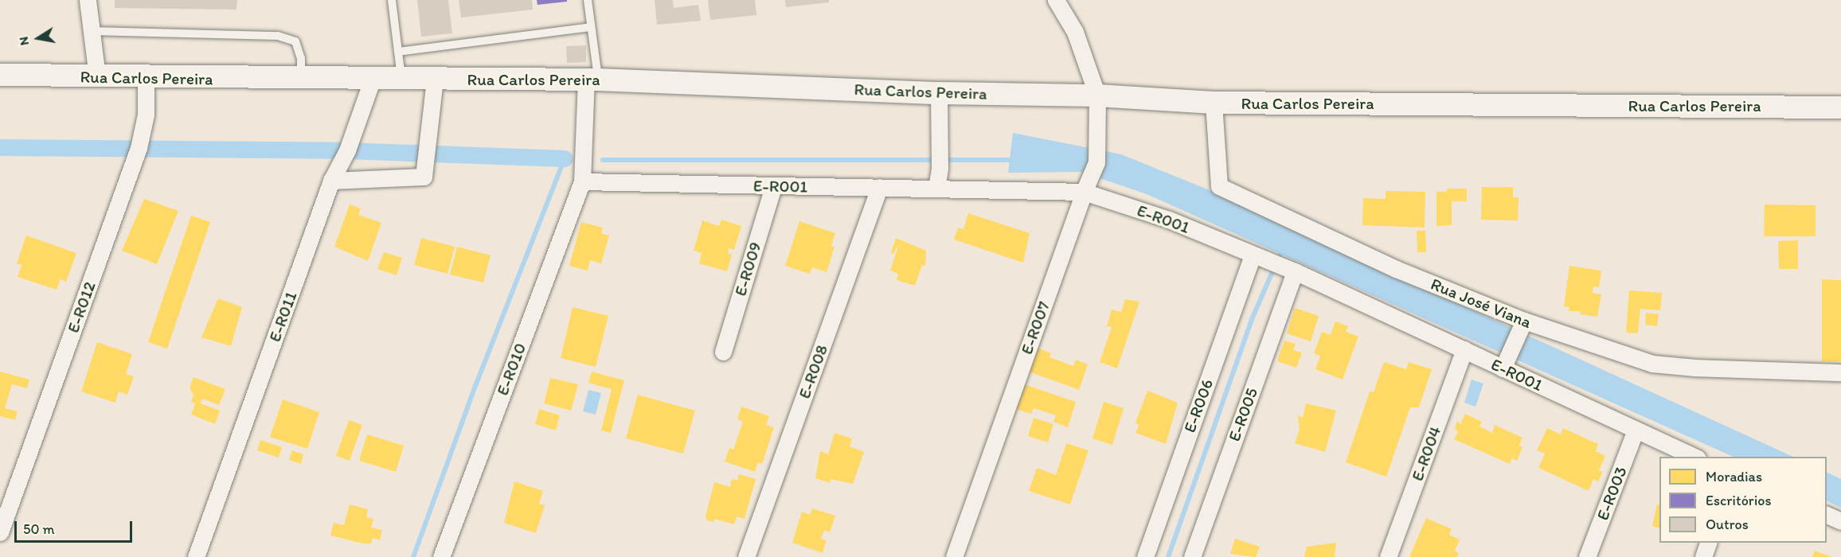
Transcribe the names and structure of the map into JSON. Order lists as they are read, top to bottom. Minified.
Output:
{"streets":{"street":["Rua Carlos Pereira","E-R001","E-R009","Rua José Viana","E-R012","E-R011","E-R007","E-R010","E-R008","E-R006","E-R005","E-R004","E-R003"]},"crossings":[["Rua Carlos Pereira","Rua José Viana"],["Rua Carlos Pereira","E-R012"],["Rua Carlos Pereira","E-R011"],["Rua Carlos Pereira","E-R007"],["Rua Carlos Pereira","E-R010"],["E-R001","E-R009"],["E-R001","E-R007"],["E-R001","E-R010"],["E-R001","E-R008"],["E-R001","E-R006"],["E-R001","E-R005"],["E-R001","E-R004"],["E-R001","E-R003"]],"legend":["Moradias","Escritórios","Outros"],"scale_bar":"50 m","north":"left"}
